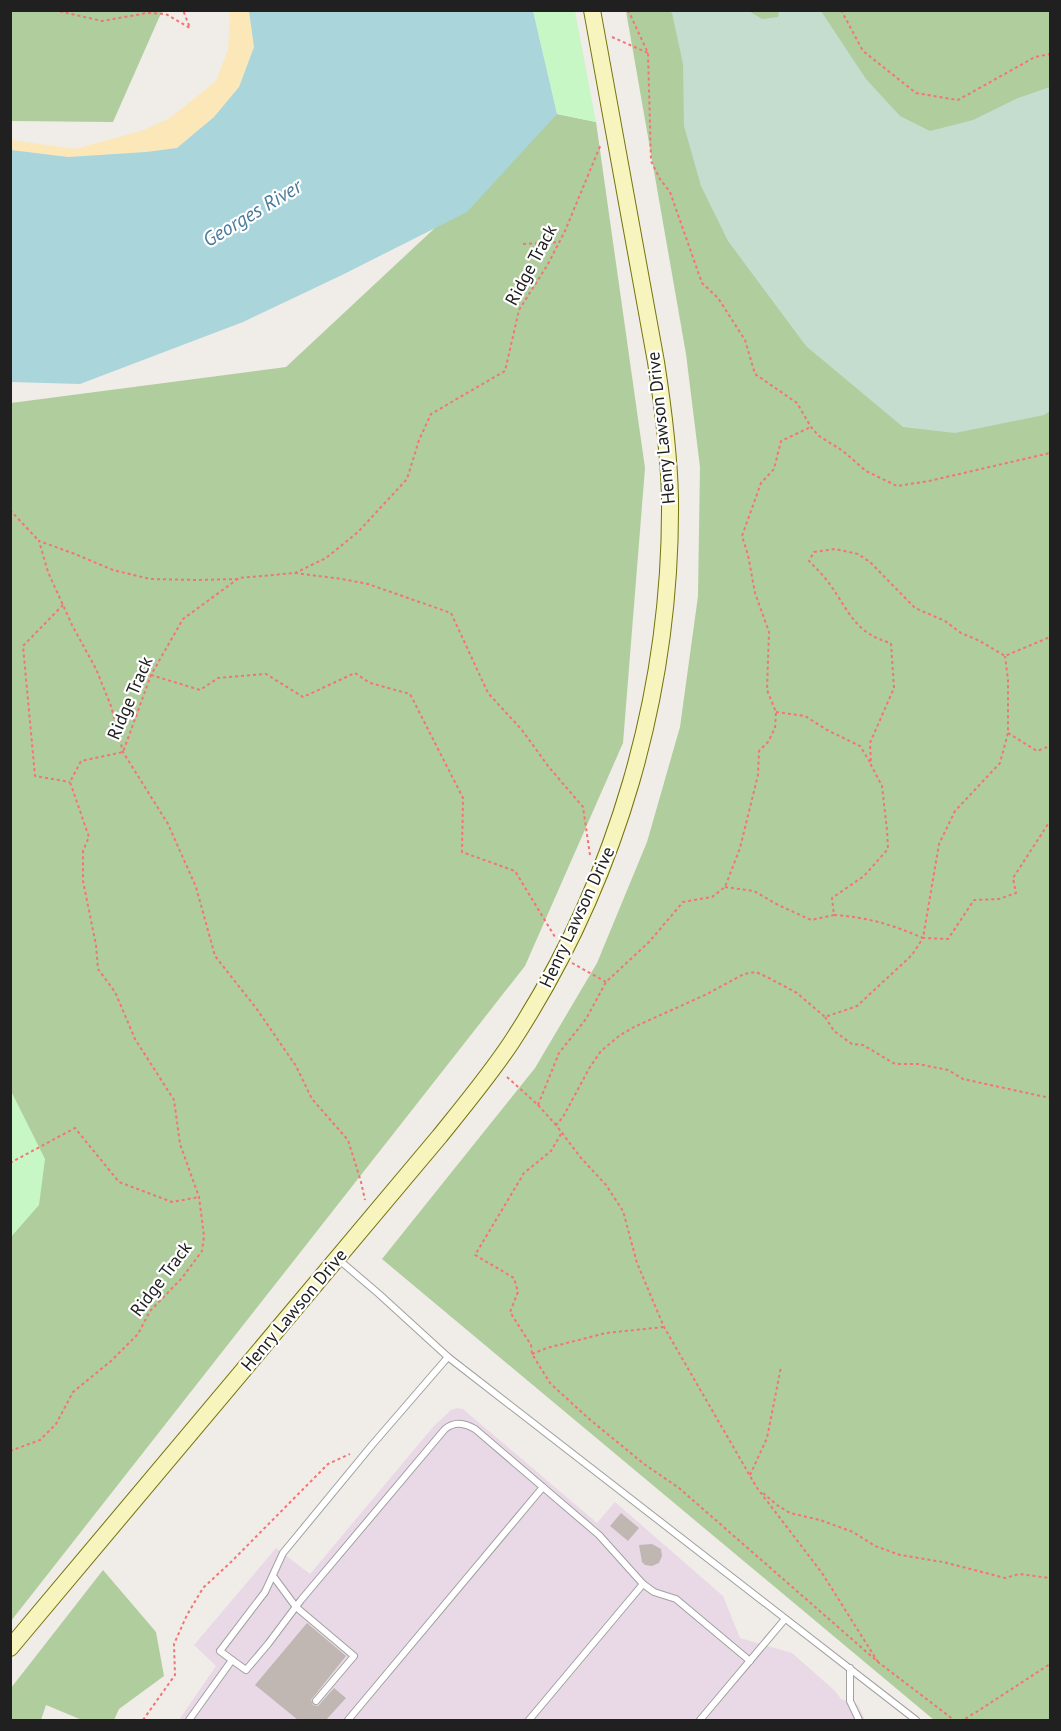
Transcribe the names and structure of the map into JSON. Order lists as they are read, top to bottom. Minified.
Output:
{"streets":{"main road":["Henry Lawson Drive"],"path":["Ridge Track"]},"crossings":[["Ridge Track","Henry Lawson Drive"]],"water":["Georges River"]}
